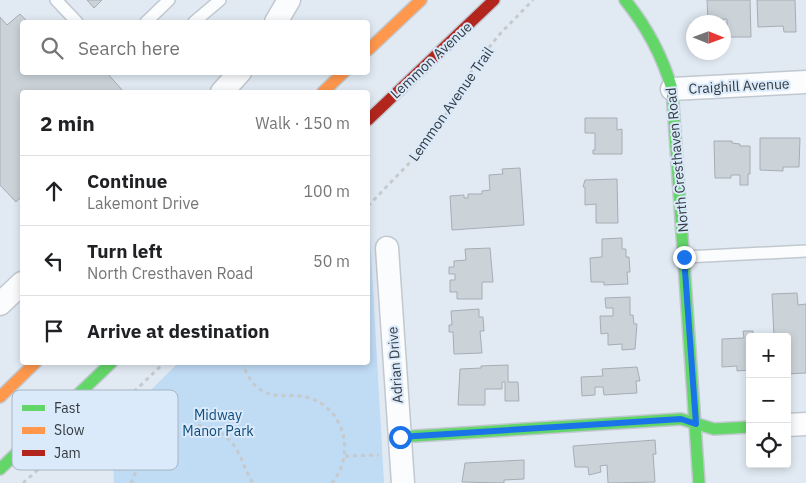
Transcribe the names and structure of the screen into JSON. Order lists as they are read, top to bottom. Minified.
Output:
{"streets":{"street":["Lemmon Avenue","Craighill Avenue","North Cresthaven Road","Adrian Drive"],"path":["Lemmon Avenue Trail"]},"crossings":[["Craighill Avenue","North Cresthaven Road"]],"parks":["Midway Manor Park"],"legend":["Fast","Slow","Jam"],"north":"right","page":{"search":"Search here","heading":["2 min","Walk · 150 m"],"list":[["Continue","Lakemont Drive","100 m"],["Turn left","North Cresthaven Road","50 m"],"Arrive at destination"],"map_buttons":["+","−"]}}
